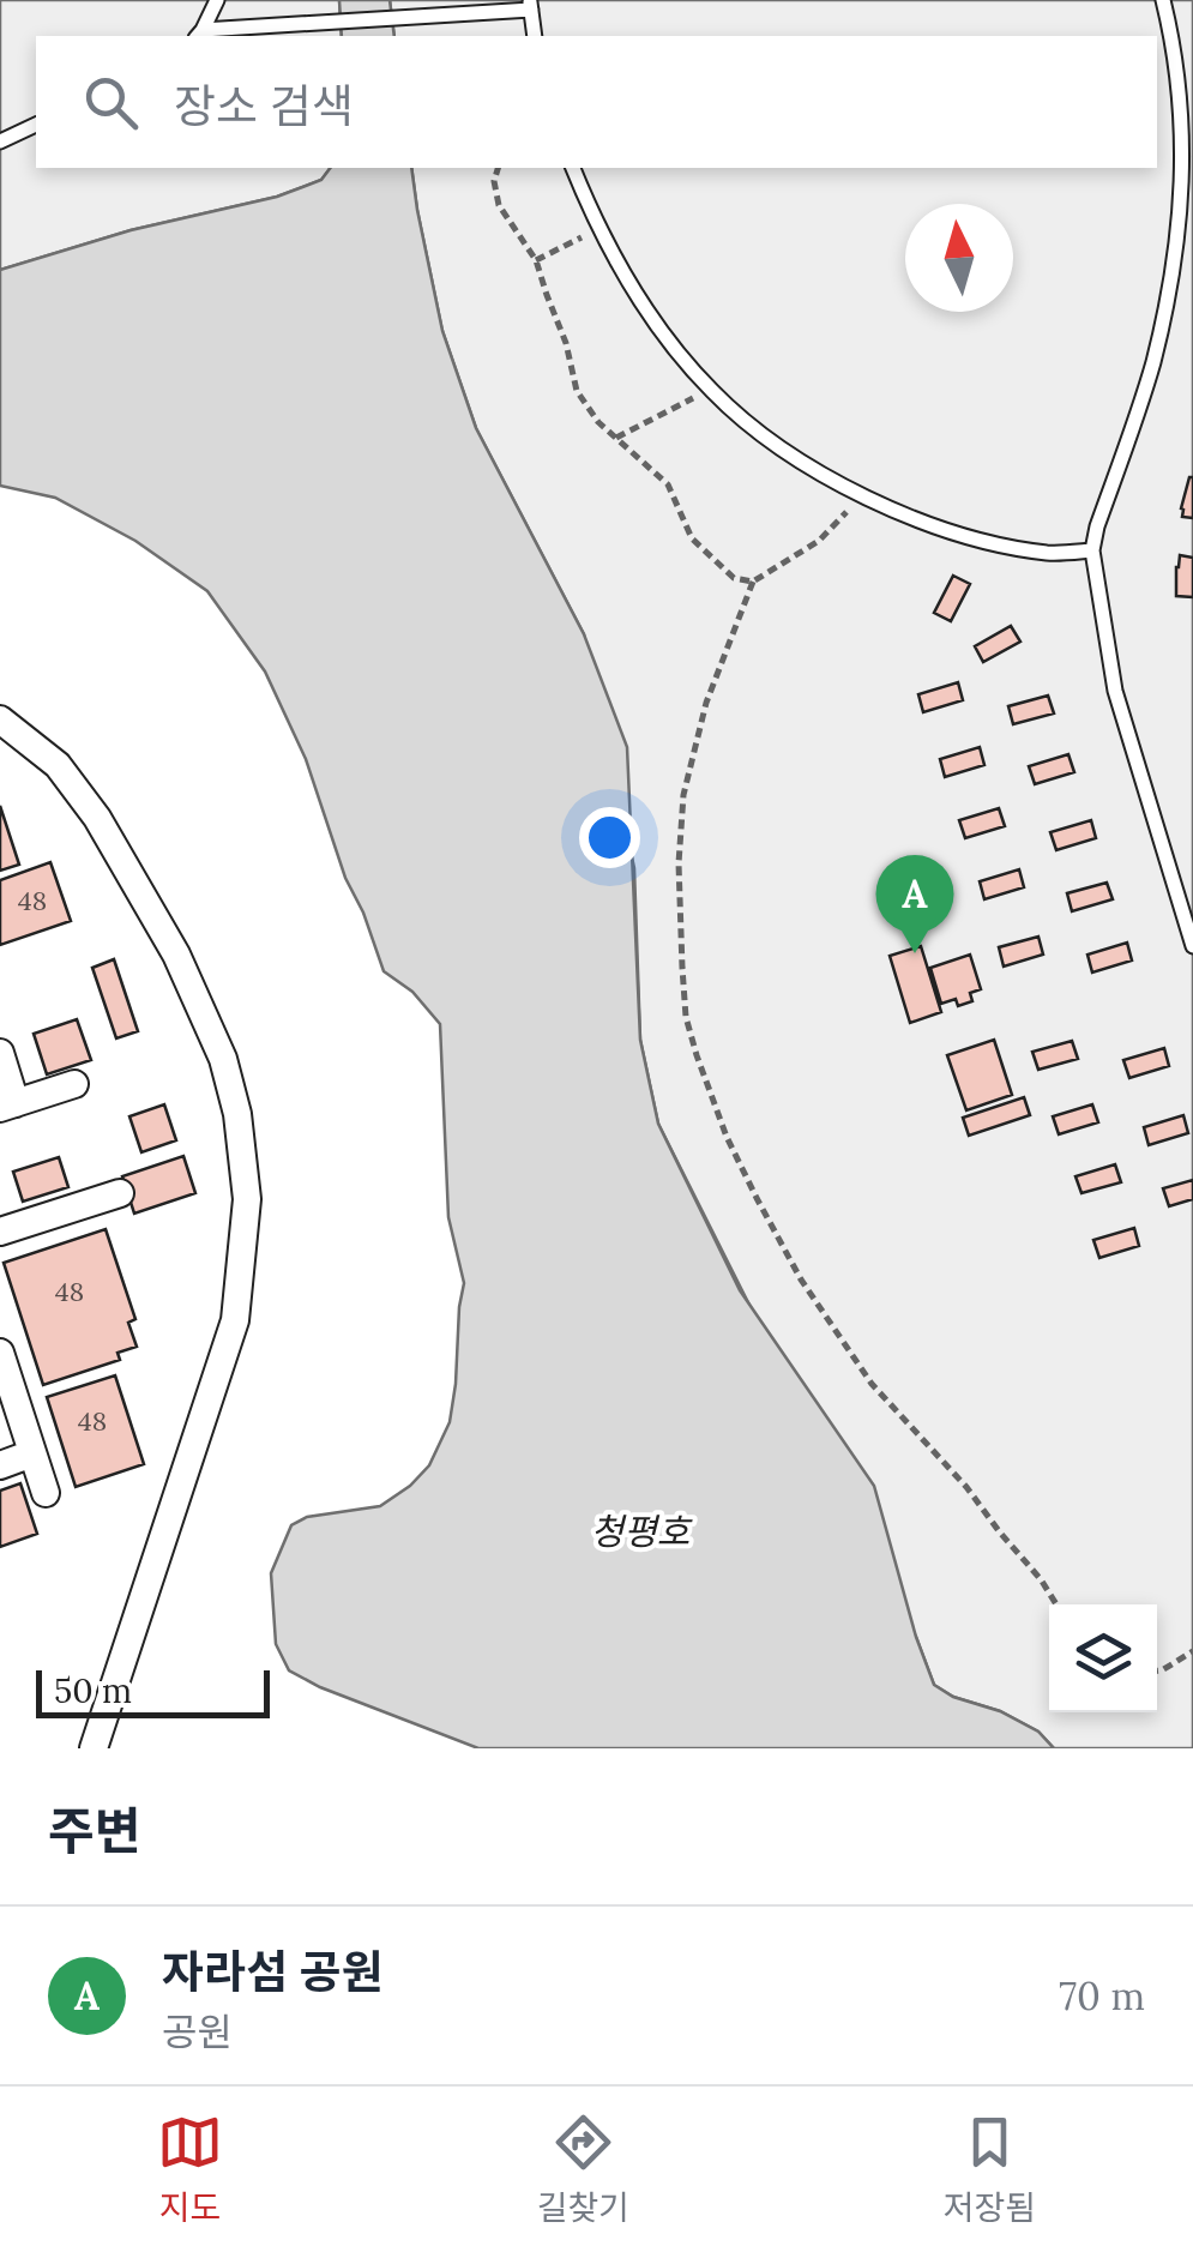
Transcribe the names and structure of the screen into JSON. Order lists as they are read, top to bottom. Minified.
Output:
{"water":["청평호"],"house_numbers":["48","48","48"],"scale_bar":"50 m","north":"top","page":{"search":"장소 검색","pins":"A","scale":"50 m","heading":"주변","list":[{"mark":"A","name":"자라섬 공원","note":"공원","value":"70 m"}],"nav":["지도","길찾기","저장됨"]}}
